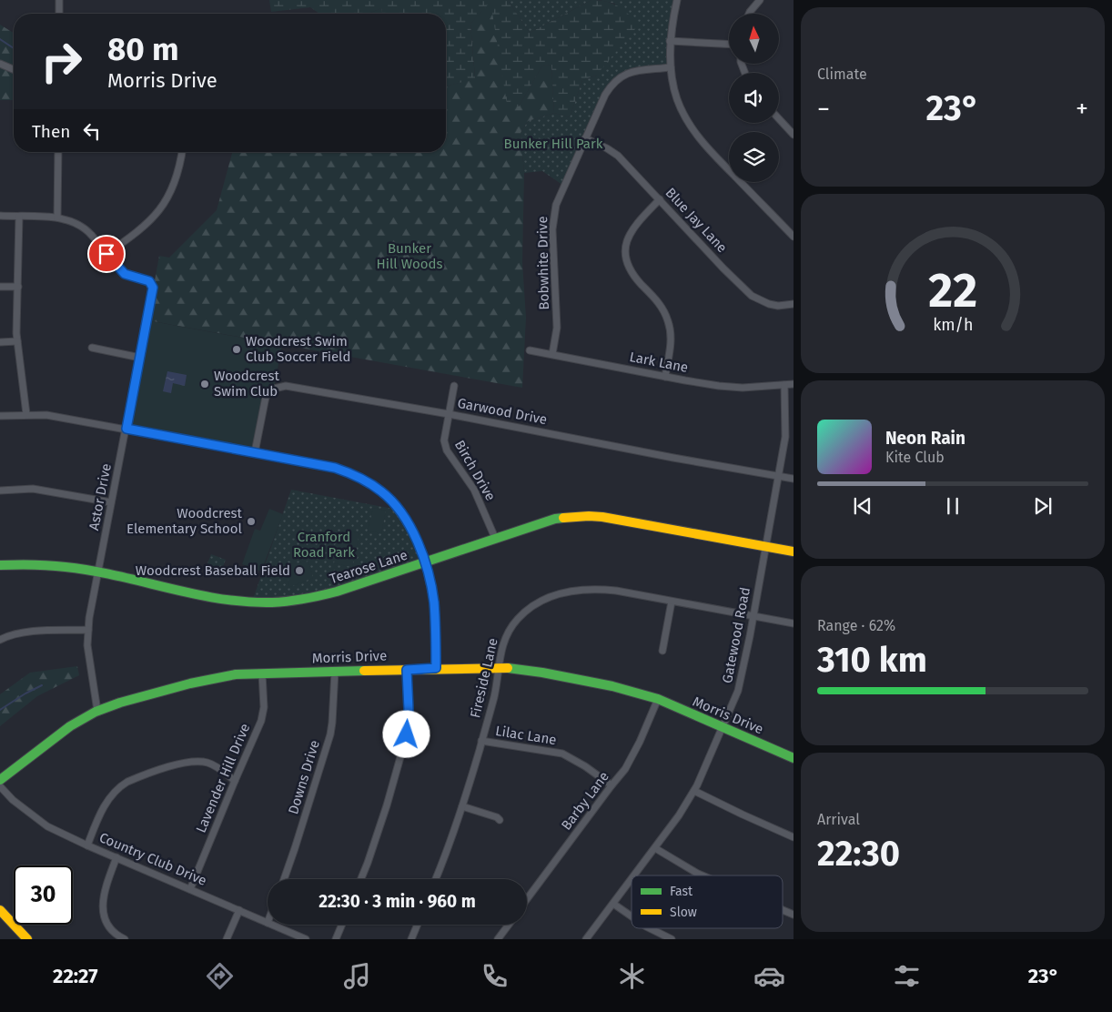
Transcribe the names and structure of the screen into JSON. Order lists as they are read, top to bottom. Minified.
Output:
{"streets":{"street":["Blue Jay Lane","Bobwhite Drive","Lark Lane","Garwood Drive","Birch Drive","Astor Drive","Tearose Lane","Gatewood Road","Morris Drive","Fireside Lane","Lilac Lane","Downs Drive","Lavender Hill Drive","Barby Lane","Country Club Drive"]},"crossings":[["Blue Jay Lane","Bobwhite Drive"],["Bobwhite Drive","Lark Lane"],["Lark Lane","Gatewood Road"],["Garwood Drive","Birch Drive"],["Garwood Drive","Gatewood Road"],["Birch Drive","Tearose Lane"],["Astor Drive","Tearose Lane"],["Astor Drive","Morris Drive"],["Tearose Lane","Gatewood Road"],["Gatewood Road","Morris Drive"],["Gatewood Road","Fireside Lane"],["Morris Drive","Fireside Lane"],["Morris Drive","Downs Drive"],["Morris Drive","Lavender Hill Drive"],["Morris Drive","Barby Lane"],["Fireside Lane","Lilac Lane"],["Lilac Lane","Barby Lane"],["Lavender Hill Drive","Country Club Drive"]],"parks":["Bunker Hill Park","Bunker Hill Woods","Cranford Road Park"],"places":["Woodcrest Swim Club Soccer Field","Woodcrest Swim Club","Woodcrest Elementary School","Woodcrest Baseball Field"],"legend":["Fast","Slow"],"north":"top","page":{"tile":["Climate",["Range · 62%","310 km"],["Arrival","22:30"]],"turn":["80 m","Morris Drive"],"heat":["−","23°","+"],"then":"Then","song":["Neon Rain","Kite Club"],"limit":"30","trip":"22:30 · 3 min · 960 m","tabs":["22:27","23°"],"gauge":["22","km/h"]}}
